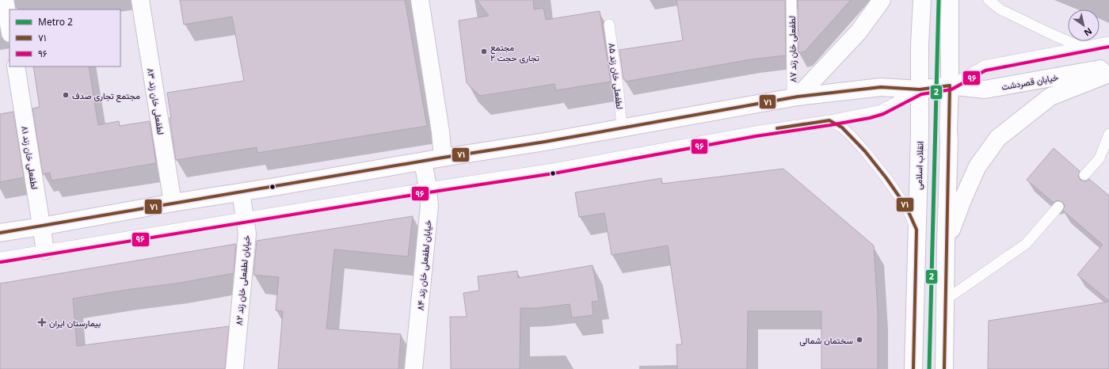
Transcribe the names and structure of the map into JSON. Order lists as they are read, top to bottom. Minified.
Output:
{"streets":{"street":["خیابان قصردشت","لطفعلی خان زند ۸۳","لطفعلی خان زند ۸۱","انقلاب اسلامی","خیابان لطفعلی خان زند ۸۴","خیابان لطفعلی خان زند ۸۲"],"lane":["لطفعلی خان زند ۸۷","لطفعلی خان زند ۸۵"]},"crossings":[["لطفعلی خان زند ۸۷","خیابان قصردشت"],["لطفعلی خان زند ۸۵","خیابان قصردشت"],["خیابان قصردشت","لطفعلی خان زند ۸۳"],["خیابان قصردشت","لطفعلی خان زند ۸۱"],["خیابان قصردشت","انقلاب اسلامی"],["خیابان قصردشت","خیابان لطفعلی خان زند ۸۴"],["خیابان قصردشت","خیابان لطفعلی خان زند ۸۲"]],"places":{"other":["مجتمع تجاری حجت ۲","مجتمع تجاری صدف","سختمان شمالی"],"health":["بیمارستان ایران"]},"lines":["metro line 2","transit line ۹۶","transit line ۷۱"],"legend":["Metro 2","۷۱","۹۶"],"north":"bottom right"}
